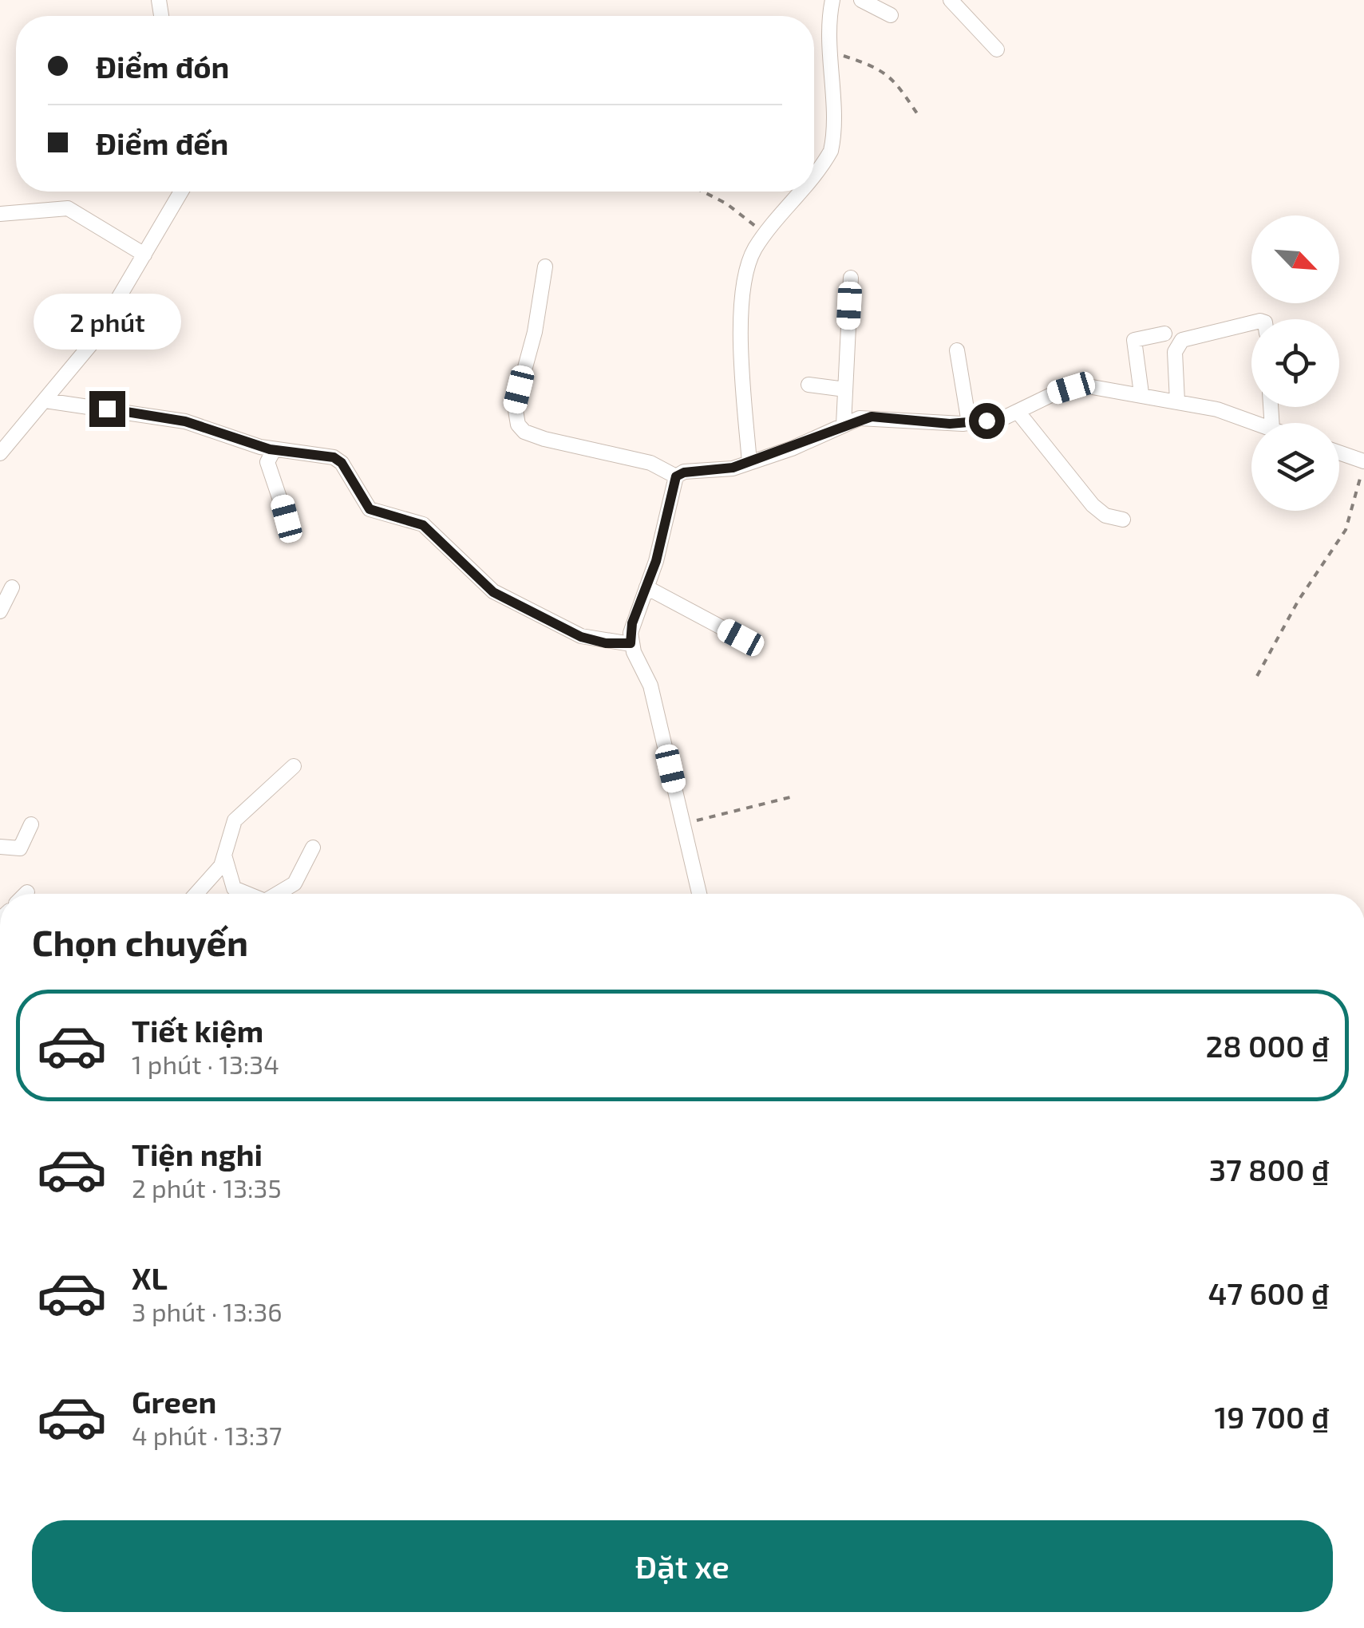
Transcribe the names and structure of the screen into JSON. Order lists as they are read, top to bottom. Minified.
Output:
{"north":"bottom right","page":{"banner":["Điểm đón","Điểm đến"],"bubble":"2 phút","heading":"Chọn chuyến","list":[{"name":"Tiết kiệm","note":"1 phút · 13:34","value":"28 000 ₫"},{"name":"Tiện nghi","note":"2 phút · 13:35","value":"37 800 ₫"},{"name":"XL","note":"3 phút · 13:36","value":"47 600 ₫"},{"name":"Green","note":"4 phút · 13:37","value":"19 700 ₫"}],"buttons":"Đặt xe"}}
